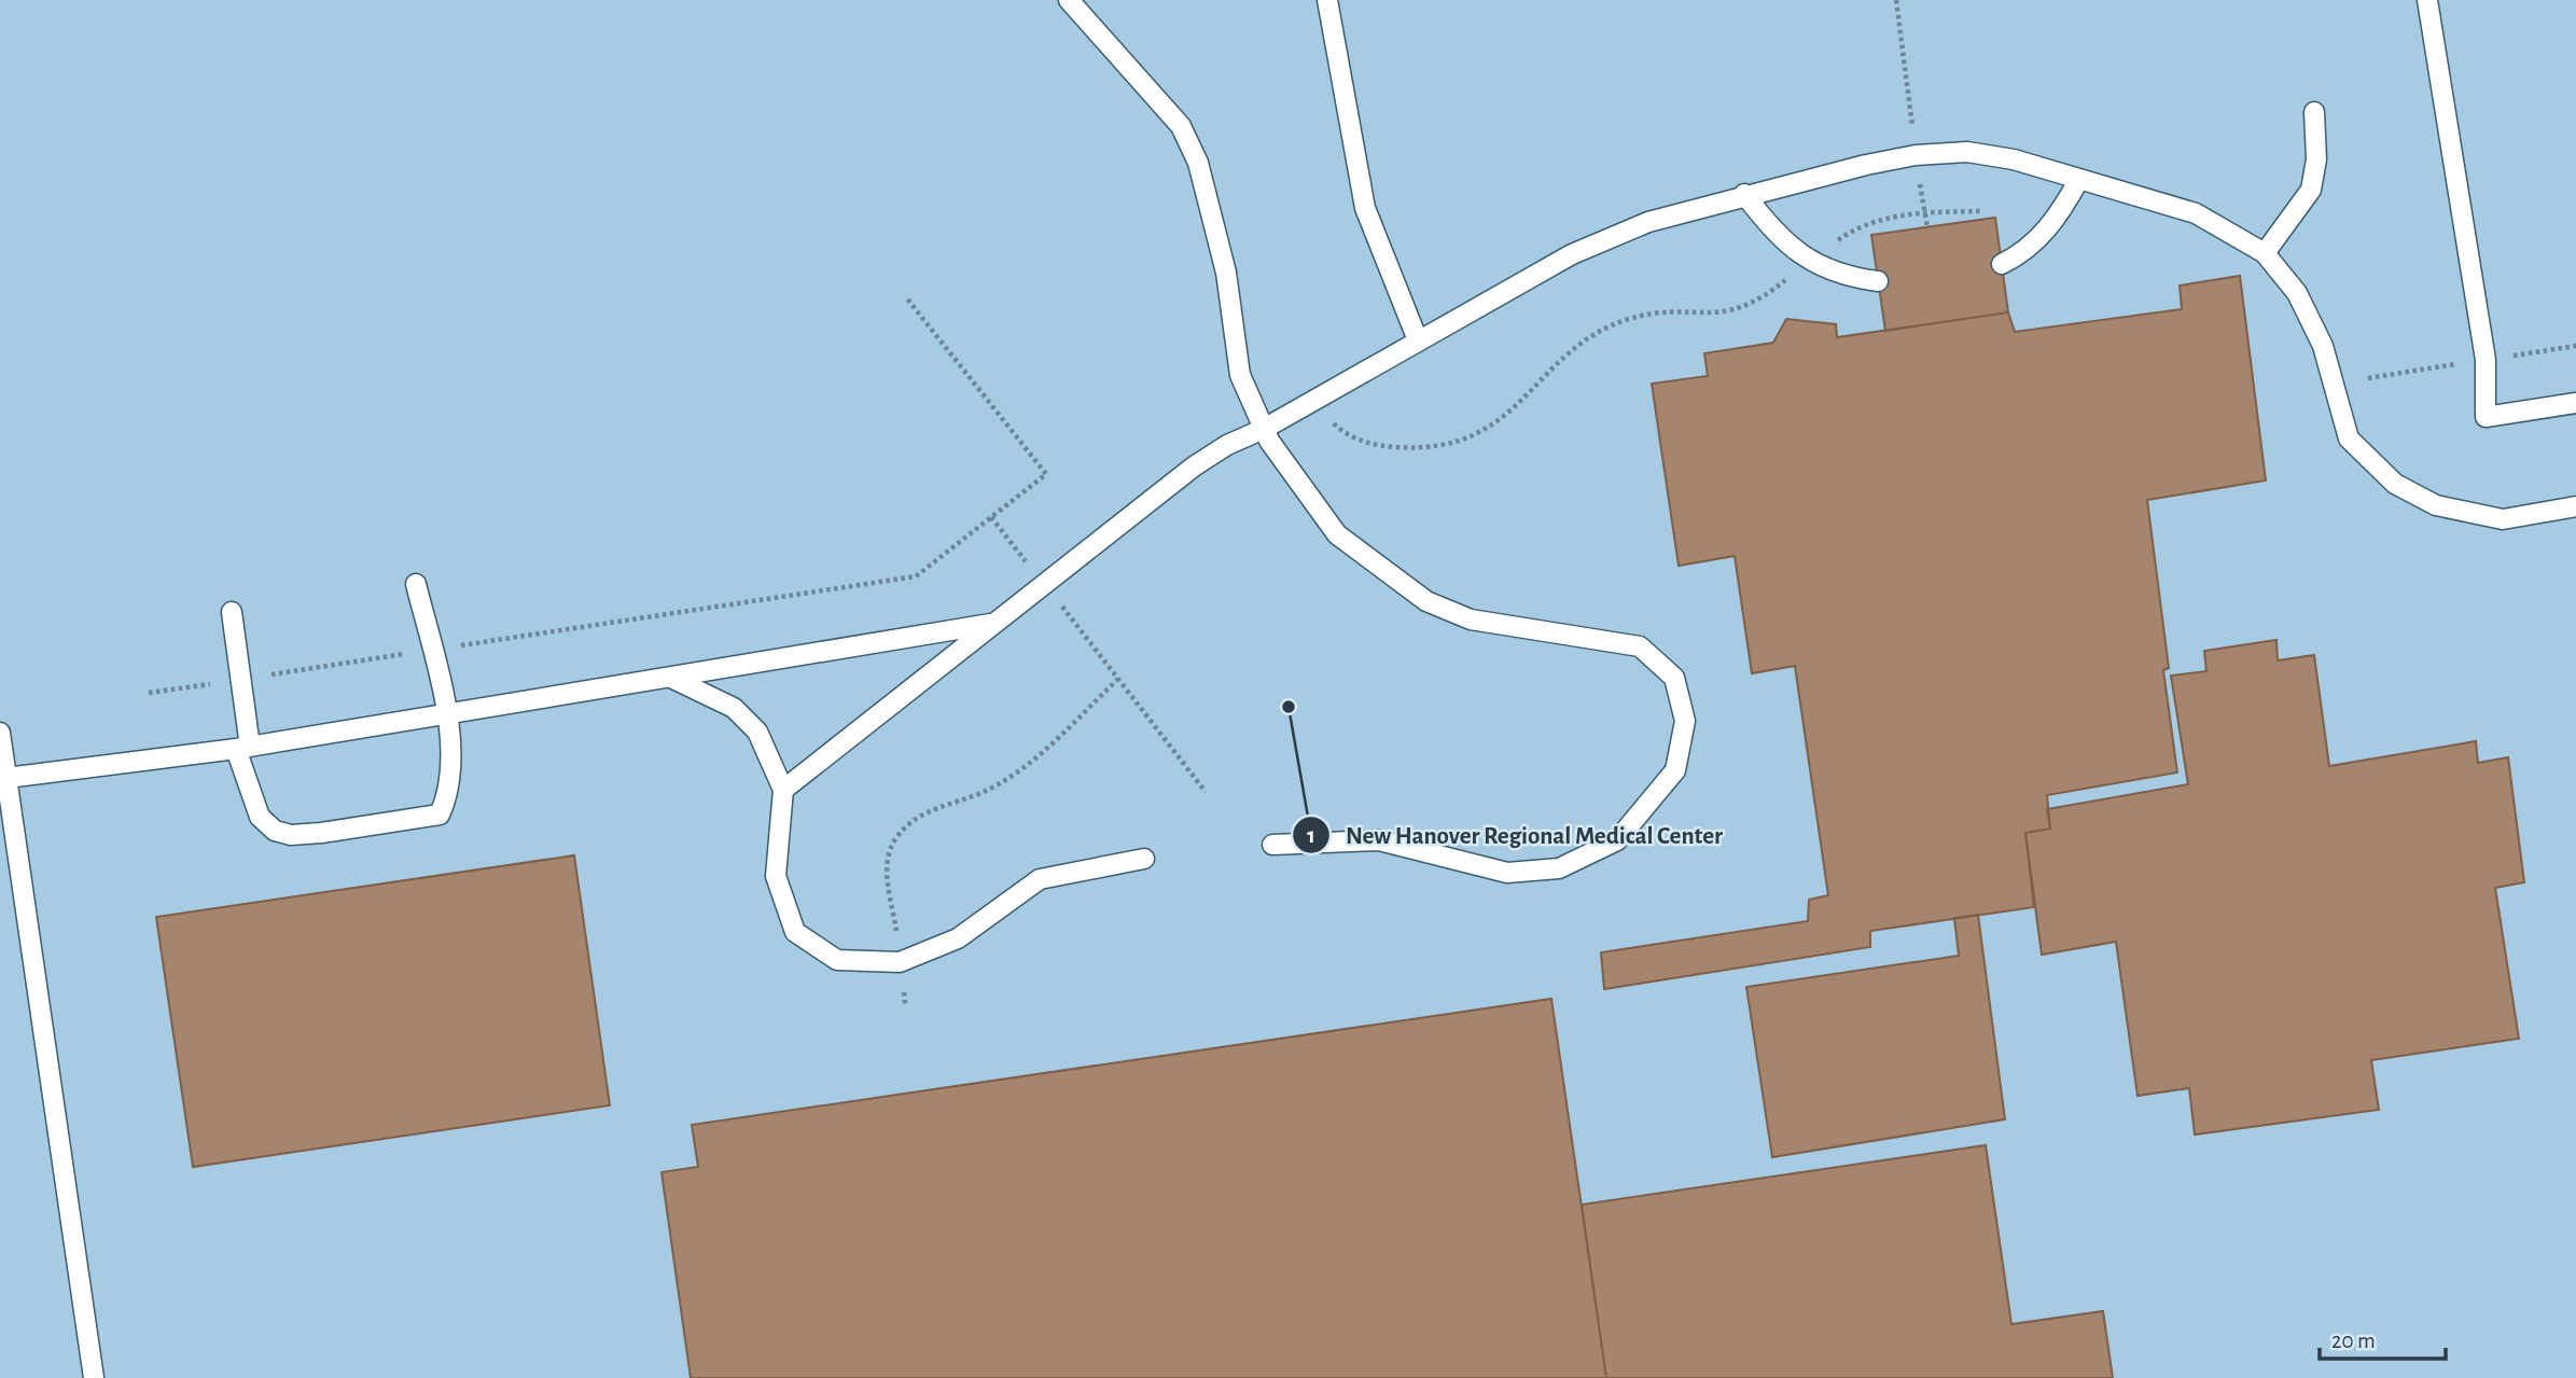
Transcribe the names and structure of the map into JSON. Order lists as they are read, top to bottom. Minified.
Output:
{"places":["New Hanover Regional Medical Center"],"scale_bar":"20 m"}
